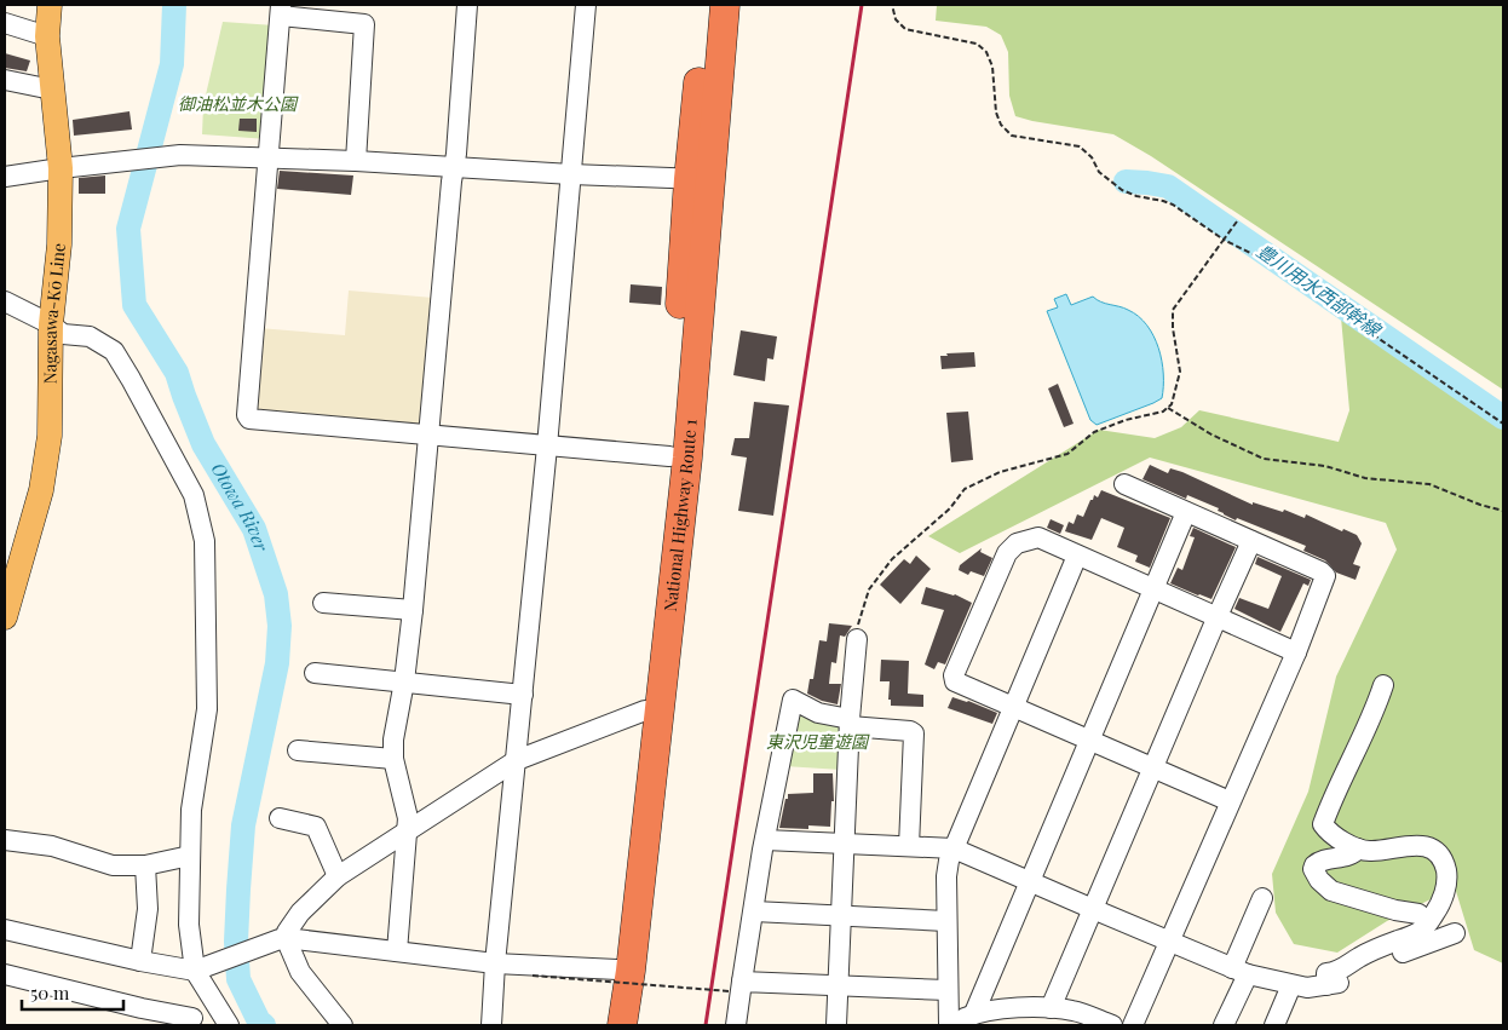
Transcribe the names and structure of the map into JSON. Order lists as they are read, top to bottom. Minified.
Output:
{"streets":{"highway":["National Highway Route 1"],"main road":["Nagasawa-Kō Line"]},"water":["豊川用水西部幹線","Otowa River"],"parks":["御油松並木公園","東沢児童遊園"],"scale_bar":"50 m"}
